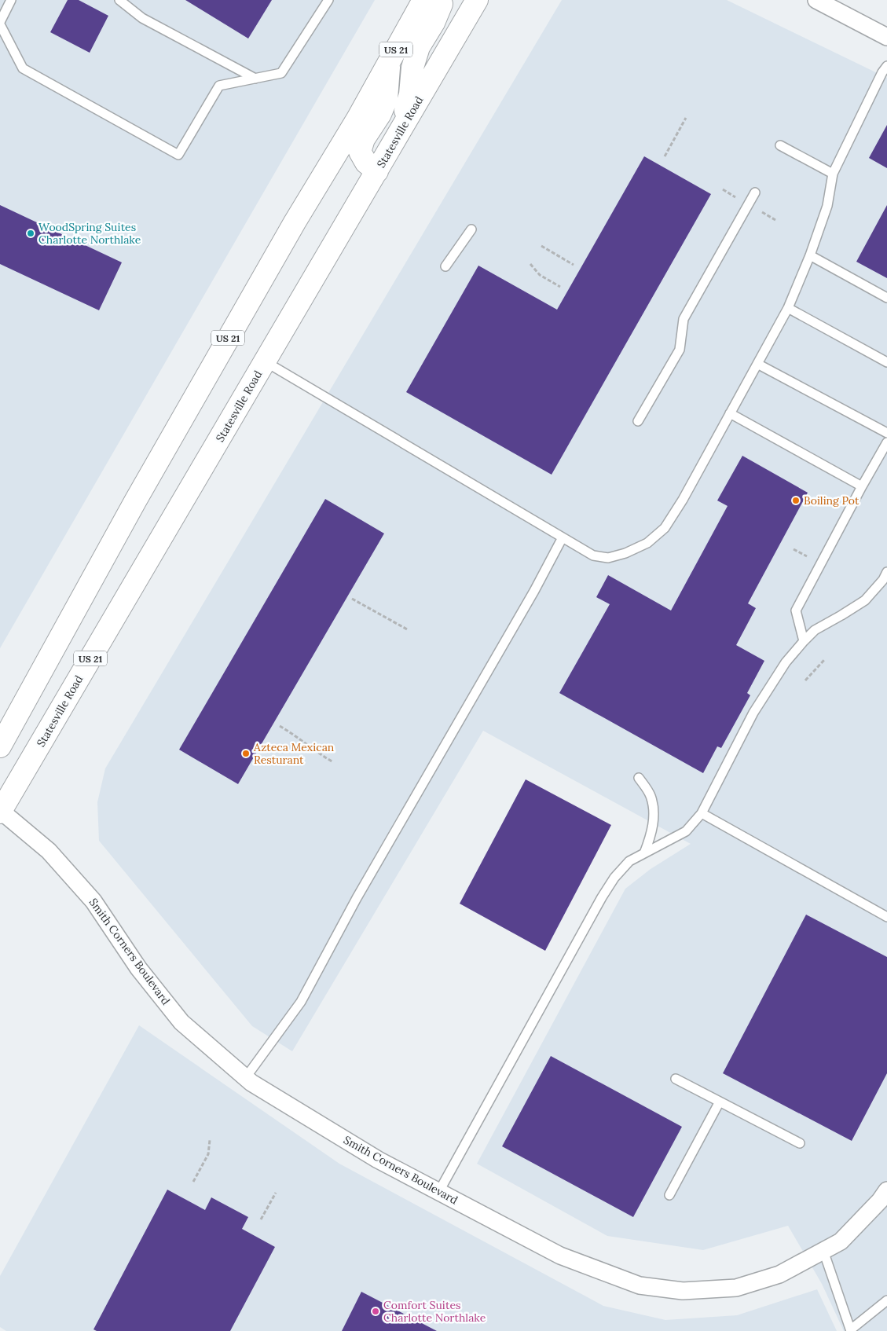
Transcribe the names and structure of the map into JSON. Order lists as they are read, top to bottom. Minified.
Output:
{"streets":{"main road":["US 21","Statesville Road"],"street":["Smith Corners Boulevard"]},"crossings":[["Statesville Road","Smith Corners Boulevard"]],"places":["WoodSpring Suites Charlotte Northlake","Boiling Pot","Azteca Mexican Resturant","Comfort Suites Charlotte Northlake"]}
